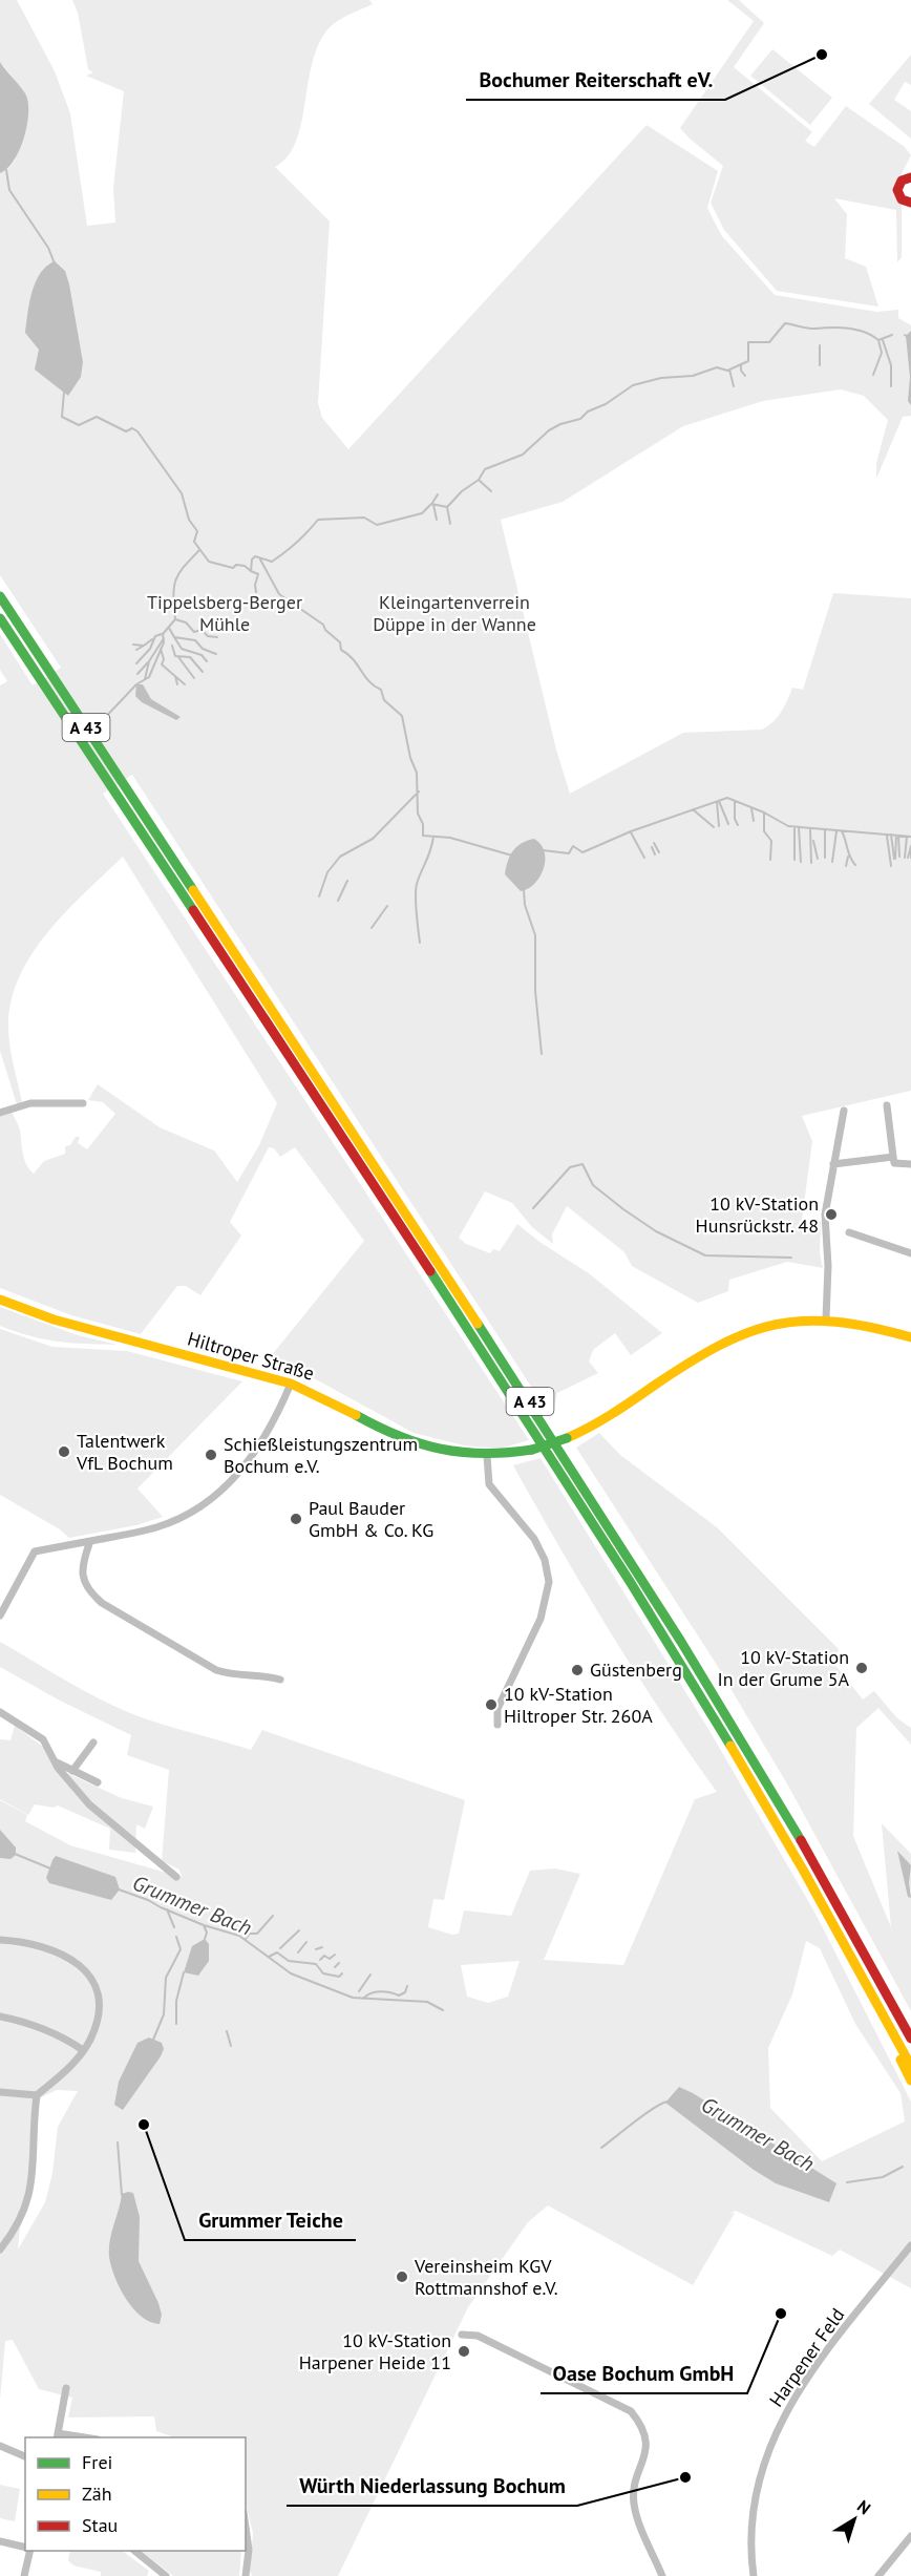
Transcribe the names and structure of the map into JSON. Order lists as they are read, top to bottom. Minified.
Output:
{"streets":{"main road":["A 43","Hiltroper Straße"],"street":["Harpener Feld"]},"water":["Grummer Bach"],"parks":["Tippelsberg-Berger Mühle","Kleingartenverrein Düppe in der Wanne"],"places":["Bochumer Reiterschaft eV.","10 kV-Station Hunsrückstr. 48","Talentwerk VfL Bochum","Schießleistungszentrum Bochum e.V.","Paul Bauder GmbH & Co. KG","10 kV-Station In der Grume 5A","Güstenberg","10 kV-Station Hiltroper Str. 260A","Grummer Teiche","Vereinsheim KGV Rottmannshof e.V.","Oase Bochum GmbH","10 kV-Station Harpener Heide 11","Würth Niederlassung Bochum"],"legend":["Frei","Zäh","Stau"],"north":"top right"}
